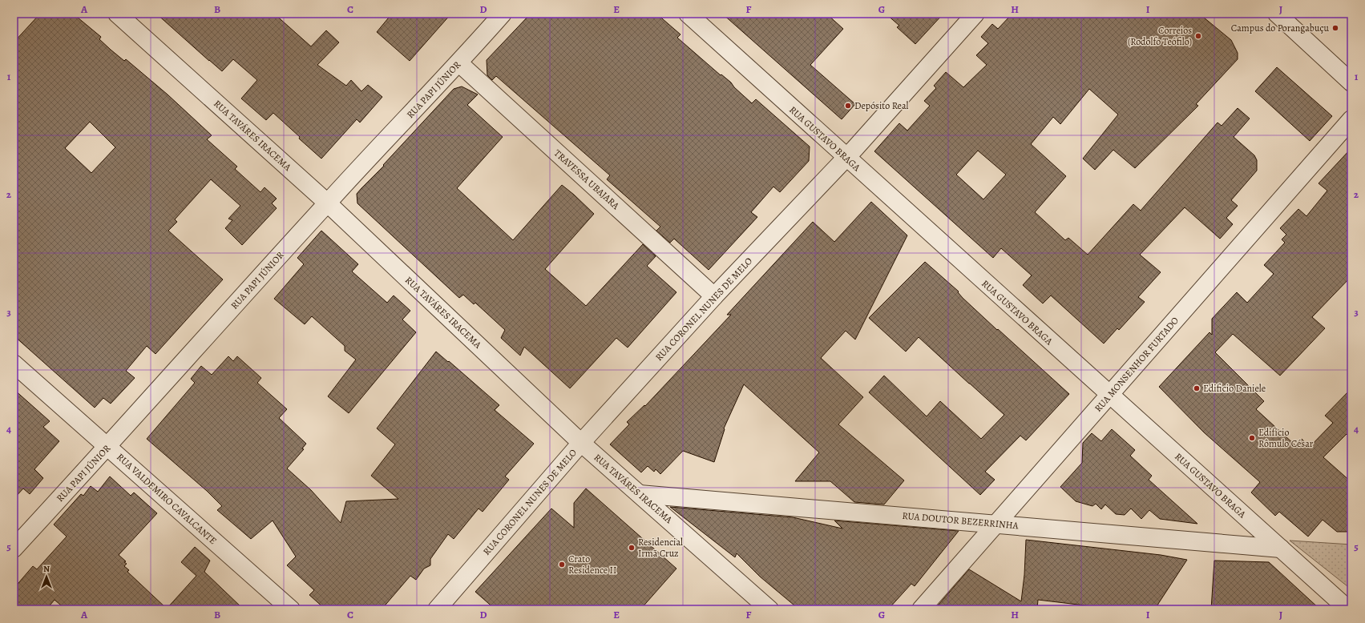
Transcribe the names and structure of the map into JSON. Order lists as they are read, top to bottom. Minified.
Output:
{"streets":{"street":["RUA PAPI JÚNIOR","RUA TAVÁRES IRACEMA","RUA GUSTAVO BRAGA","TRAVESSA UBAJARA","RUA CORONEL NUNES DE MELO","RUA MONSENHOR FURTADO","RUA VALDEMIRO CAVALCANTE","RUA DOUTOR BEZERRINHA"]},"crossings":[["RUA PAPI JÚNIOR","RUA TAVÁRES IRACEMA"],["RUA PAPI JÚNIOR","TRAVESSA UBAJARA"],["RUA PAPI JÚNIOR","RUA VALDEMIRO CAVALCANTE"],["RUA TAVÁRES IRACEMA","RUA CORONEL NUNES DE MELO"],["RUA TAVÁRES IRACEMA","RUA DOUTOR BEZERRINHA"],["RUA GUSTAVO BRAGA","RUA CORONEL NUNES DE MELO"],["RUA GUSTAVO BRAGA","RUA MONSENHOR FURTADO"],["RUA GUSTAVO BRAGA","RUA DOUTOR BEZERRINHA"],["TRAVESSA UBAJARA","RUA CORONEL NUNES DE MELO"],["RUA MONSENHOR FURTADO","RUA DOUTOR BEZERRINHA"]],"places":["Campus do Porangabuçu","Correios (Rodolfo Teófilo)","Depósito Real","Edificio Daniele","Edifício Rômulo César","Residencial Irmã Cruz","Crato Residence II"],"north":"top","grid":{"columns":["A","B","C","D","E","F","G","H","I","J"],"rows":["1","2","3","4","5"]}}
